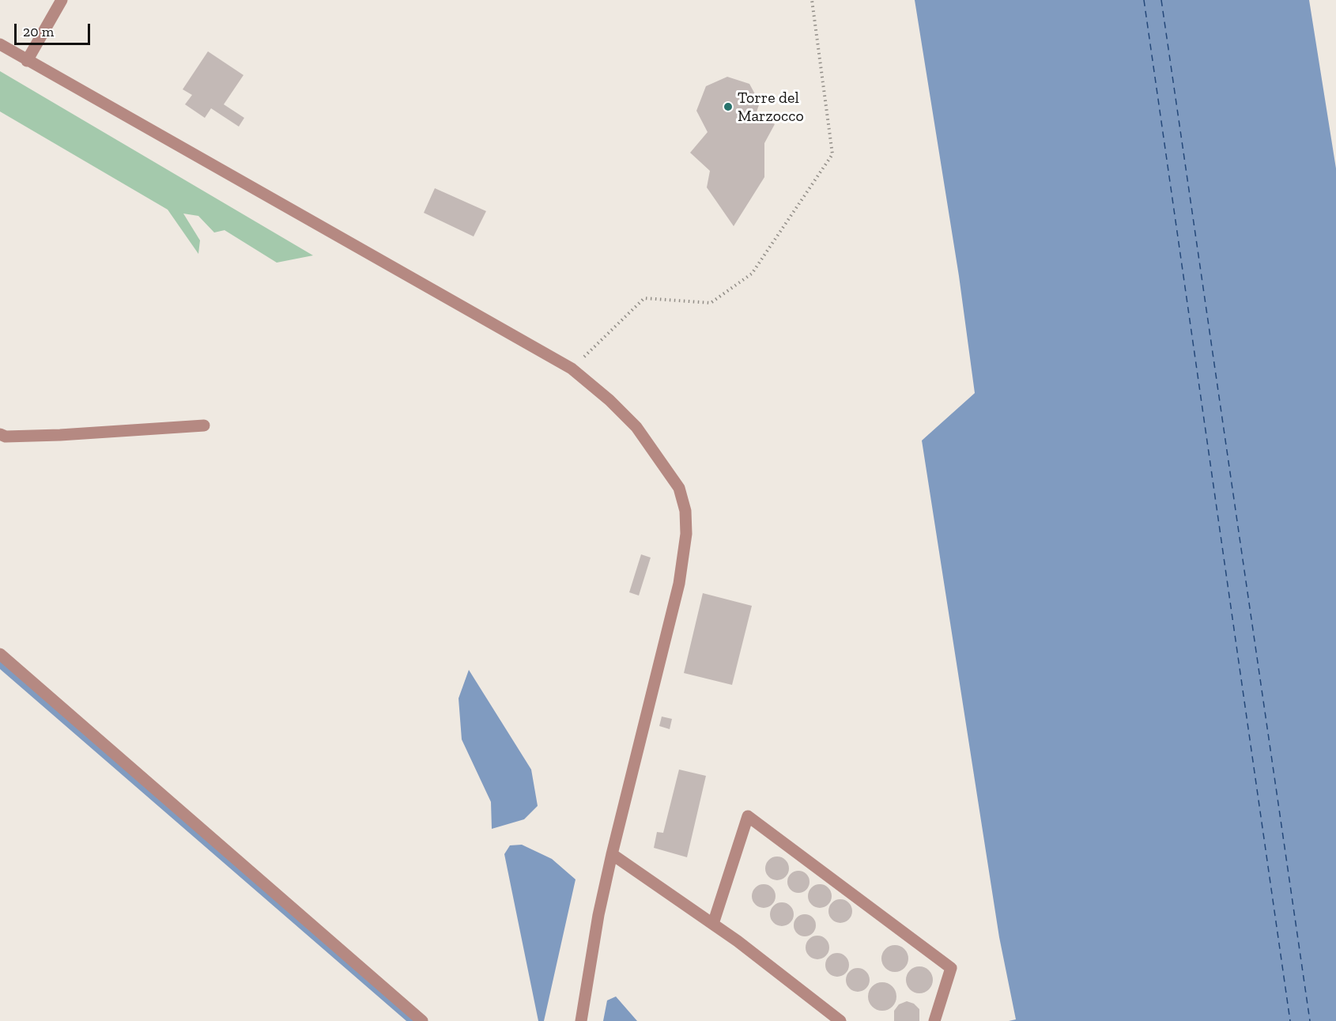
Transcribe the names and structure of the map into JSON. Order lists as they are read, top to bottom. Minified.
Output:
{"places":["Torre del Marzocco"],"scale_bar":"20 m"}
